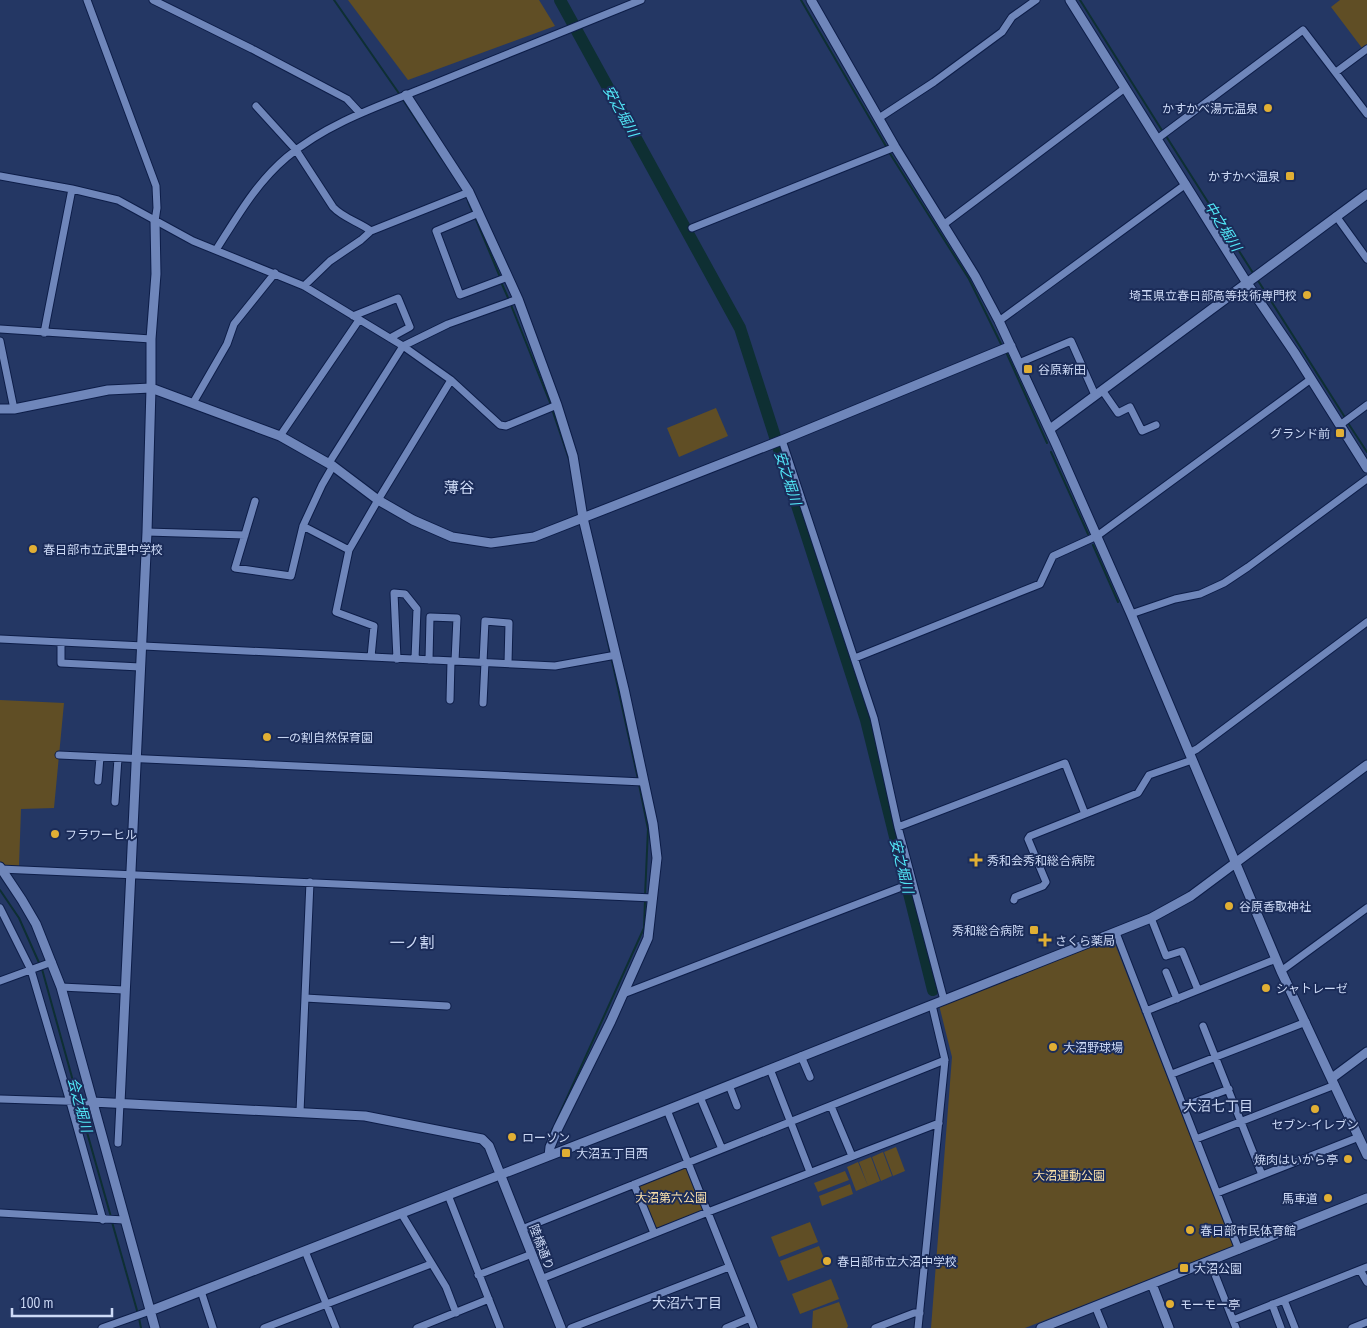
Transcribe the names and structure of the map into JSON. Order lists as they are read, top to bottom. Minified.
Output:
{"streets":{"street":["陸橋通り"]},"districts":["薄谷","一ノ割","大沼七丁目","大沼六丁目"],"water":["安之堀川","中之堀川","会之堀川"],"parks":["大沼運動公園","大沼第六公園"],"places":{"other":["かすかべ湯元温泉","埼玉県立春日部高等技術専門校","春日部市立武里中学校","一の割自然保育園","フラワーヒル","谷原香取神社","シャトレーゼ","大沼野球場","セブン-イレブン","ローソン","焼肉はいから亭","馬車道","春日部市民体育館","春日部市立大沼中学校","モーモー亭"],"transit":["かすかべ温泉","谷原新田","グランド前","秀和総合病院","大沼五丁目西","大沼公園"],"health":["秀和会秀和総合病院","さくら薬局"]},"scale_bar":"100 m"}
